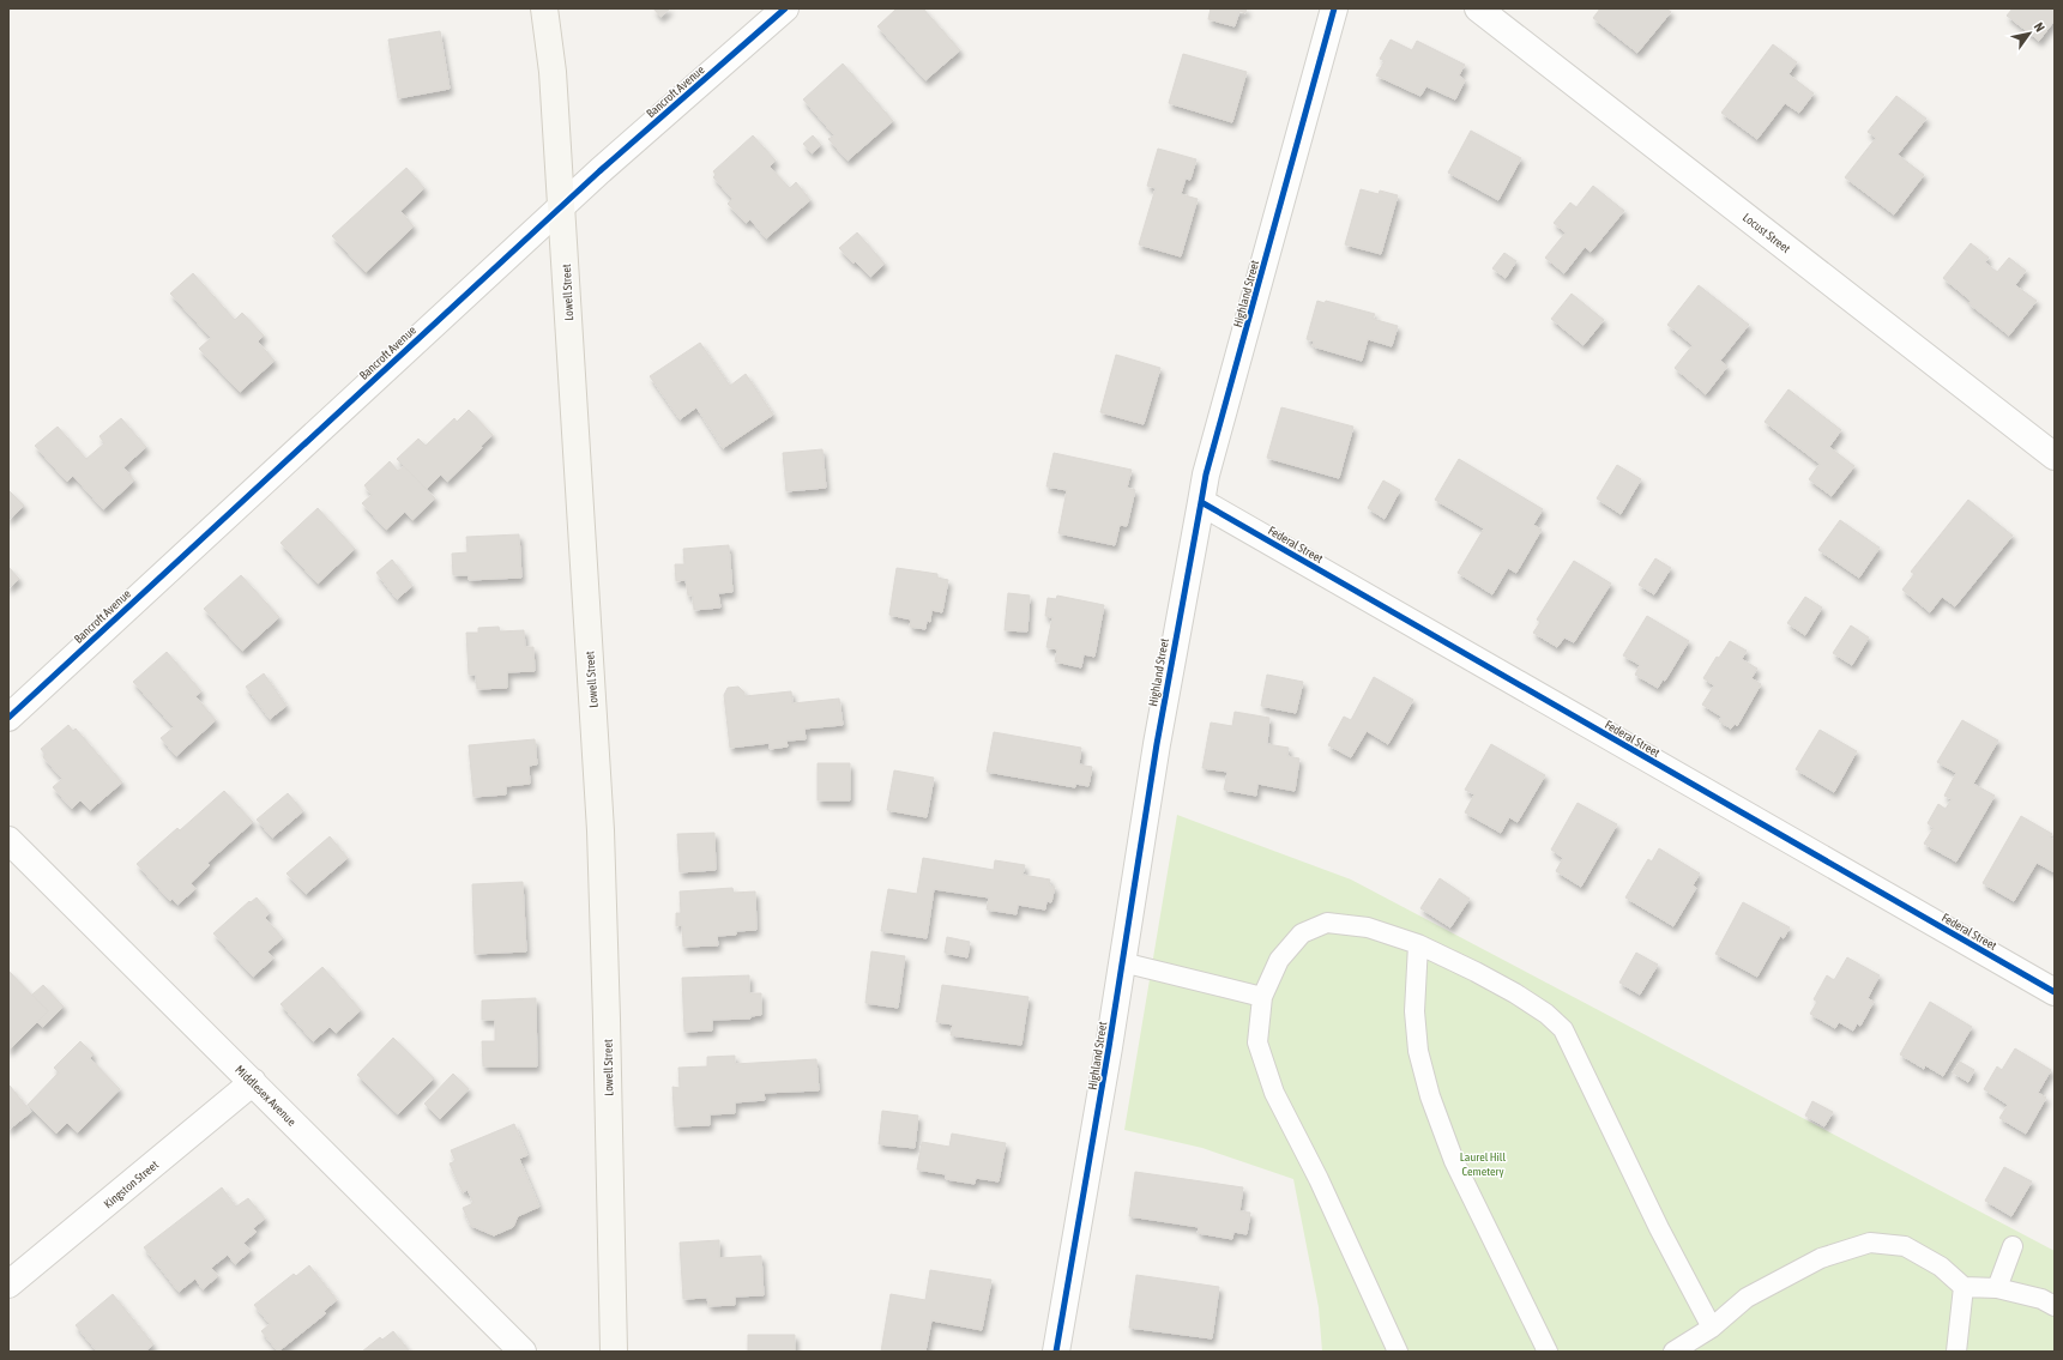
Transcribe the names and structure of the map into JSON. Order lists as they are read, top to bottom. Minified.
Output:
{"streets":{"main road":["Lowell Street"],"street":["Bancroft Avenue","Locust Street","Highland Street","Federal Street","Middlesex Avenue","Kingston Street"]},"crossings":[["Bancroft Avenue","Lowell Street"],["Highland Street","Federal Street"],["Middlesex Avenue","Kingston Street"]],"parks":["Laurel Hill Cemetery"],"north":"top right"}
